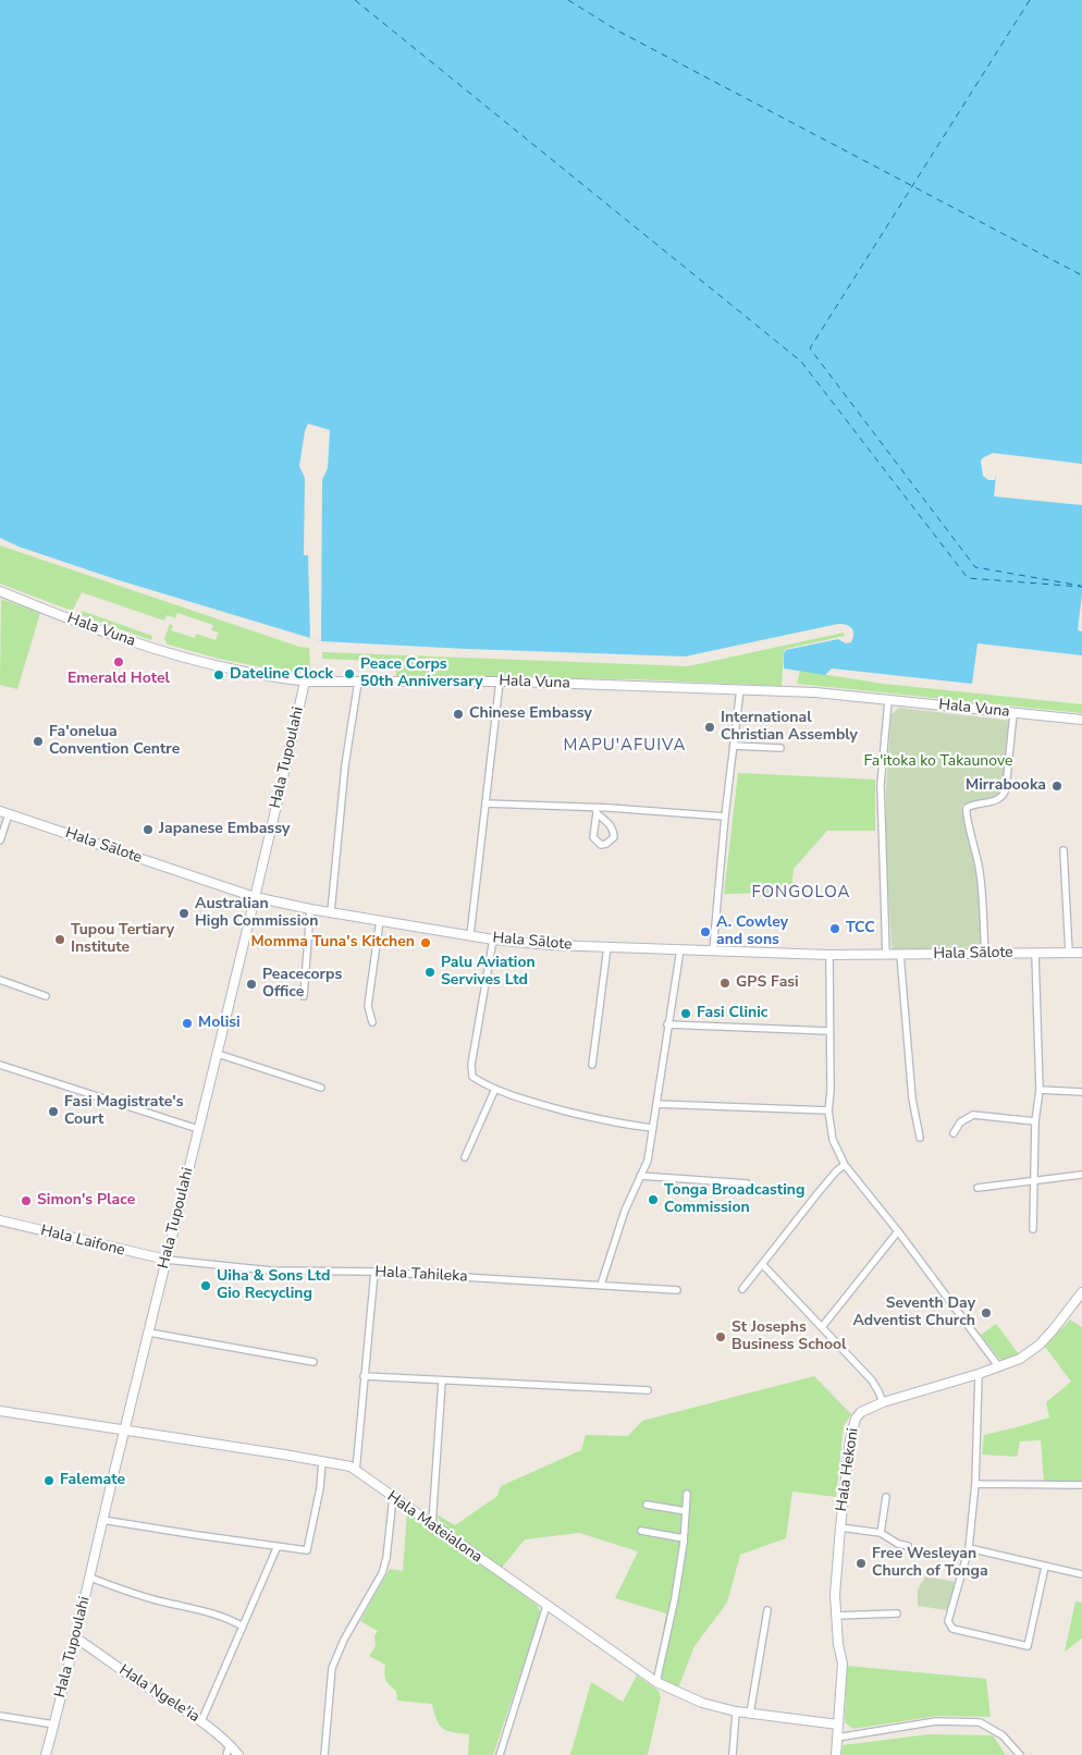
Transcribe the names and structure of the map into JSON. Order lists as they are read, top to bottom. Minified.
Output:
{"streets":{"main road":["Hala Vuna","Hala Tupoulahi","Hala Sālote","Hala Laifone","Hala Hekoni","Hala Mateialona","Hala Ngele'ia"],"street":["Hala Tahileka"]},"crossings":[["Hala Vuna","Hala Tupoulahi"],["Hala Tupoulahi","Hala Sālote"],["Hala Tupoulahi","Hala Laifone"],["Hala Tupoulahi","Hala Tahileka"],["Hala Tupoulahi","Hala Mateialona"],["Hala Tupoulahi","Hala Ngele'ia"],["Hala Laifone","Hala Tahileka"],["Hala Hekoni","Hala Mateialona"]],"districts":["MAPU'AFUIVA","FONGOLOA"],"parks":["Fa'itoka ko Takaunove"],"places":["Emerald Hotel","Peace Corps 50th Anniversary","Dateline Clock","Chinese Embassy","International Christian Assembly","Fa'onelua Convention Centre","Mirrabooka","Japanese Embassy","Australian High Commission","TCC","A. Cowley and sons","Tupou Tertiary Institute","Momma Tuna's Kitchen","Palu Aviation Servives Ltd","GPS Fasi","Peacecorps Office","Fasi Clinic","Molisi","Fasi Magistrate's Court","Tonga Broadcasting Commission","Simon's Place","Uiha & Sons Ltd Gio Recycling","Seventh Day Adventist Church","St Josephs Business School","Falemate","Free Wesleyan Church of Tonga"]}
